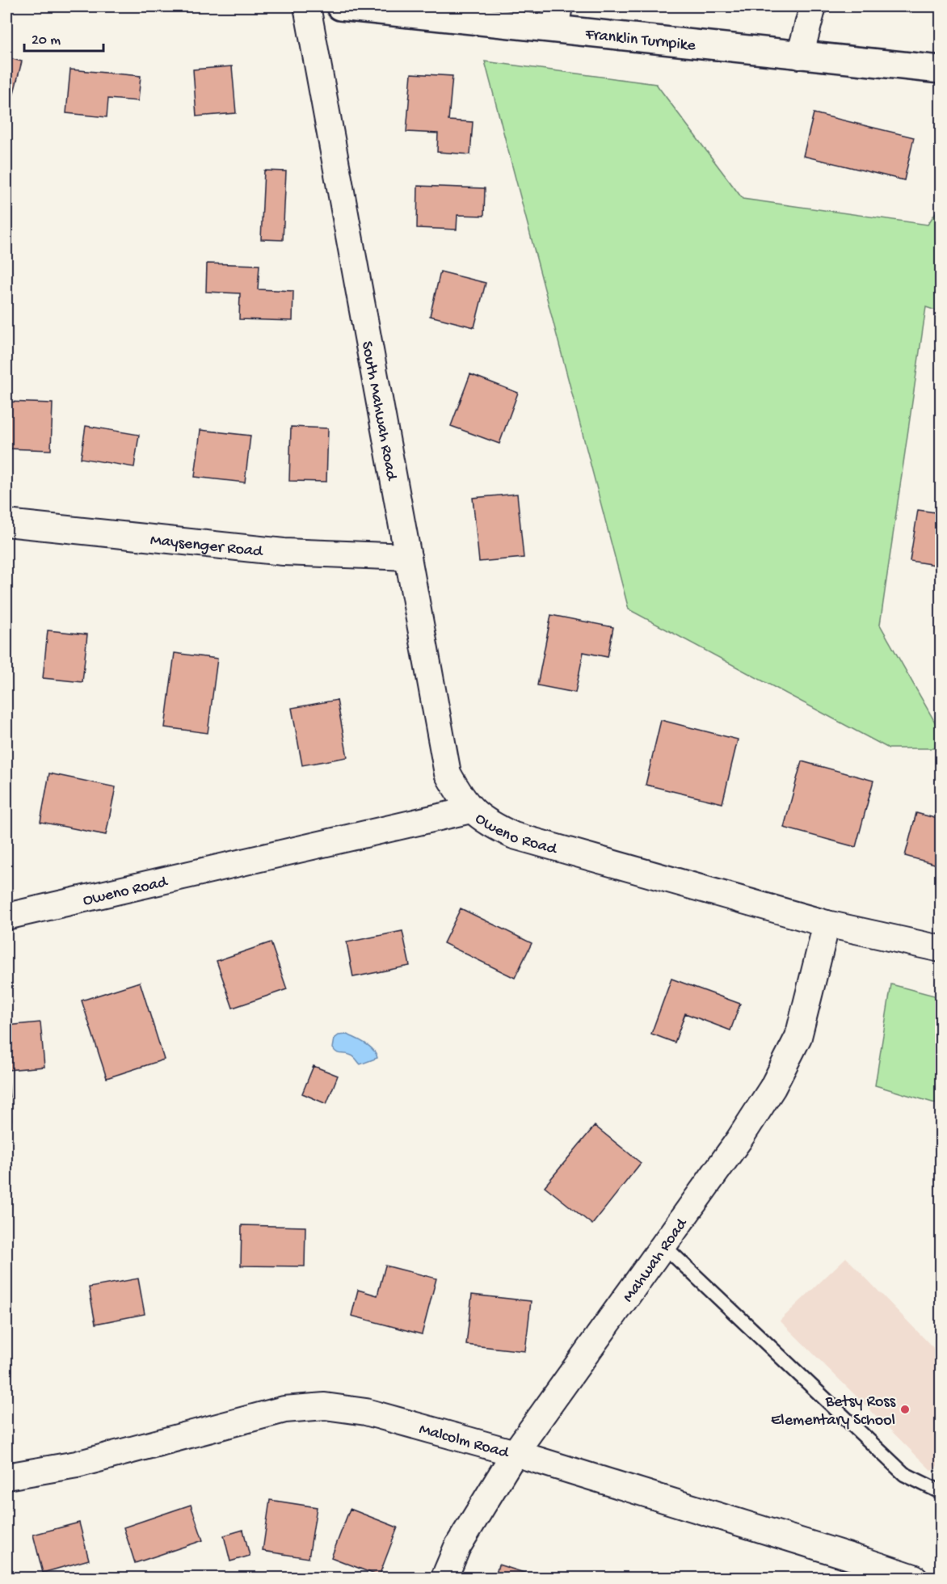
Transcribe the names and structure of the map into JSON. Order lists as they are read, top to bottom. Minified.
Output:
{"streets":{"main road":["Franklin Turnpike"],"street":["South Mahwah Road","Maysenger Road","Oweno Road","Mahwah Road","Malcolm Road"]},"crossings":[["South Mahwah Road","Maysenger Road"],["South Mahwah Road","Oweno Road"],["Oweno Road","Mahwah Road"],["Mahwah Road","Malcolm Road"]],"places":["Betsy Ross Elementary School"],"scale_bar":"20 m"}
